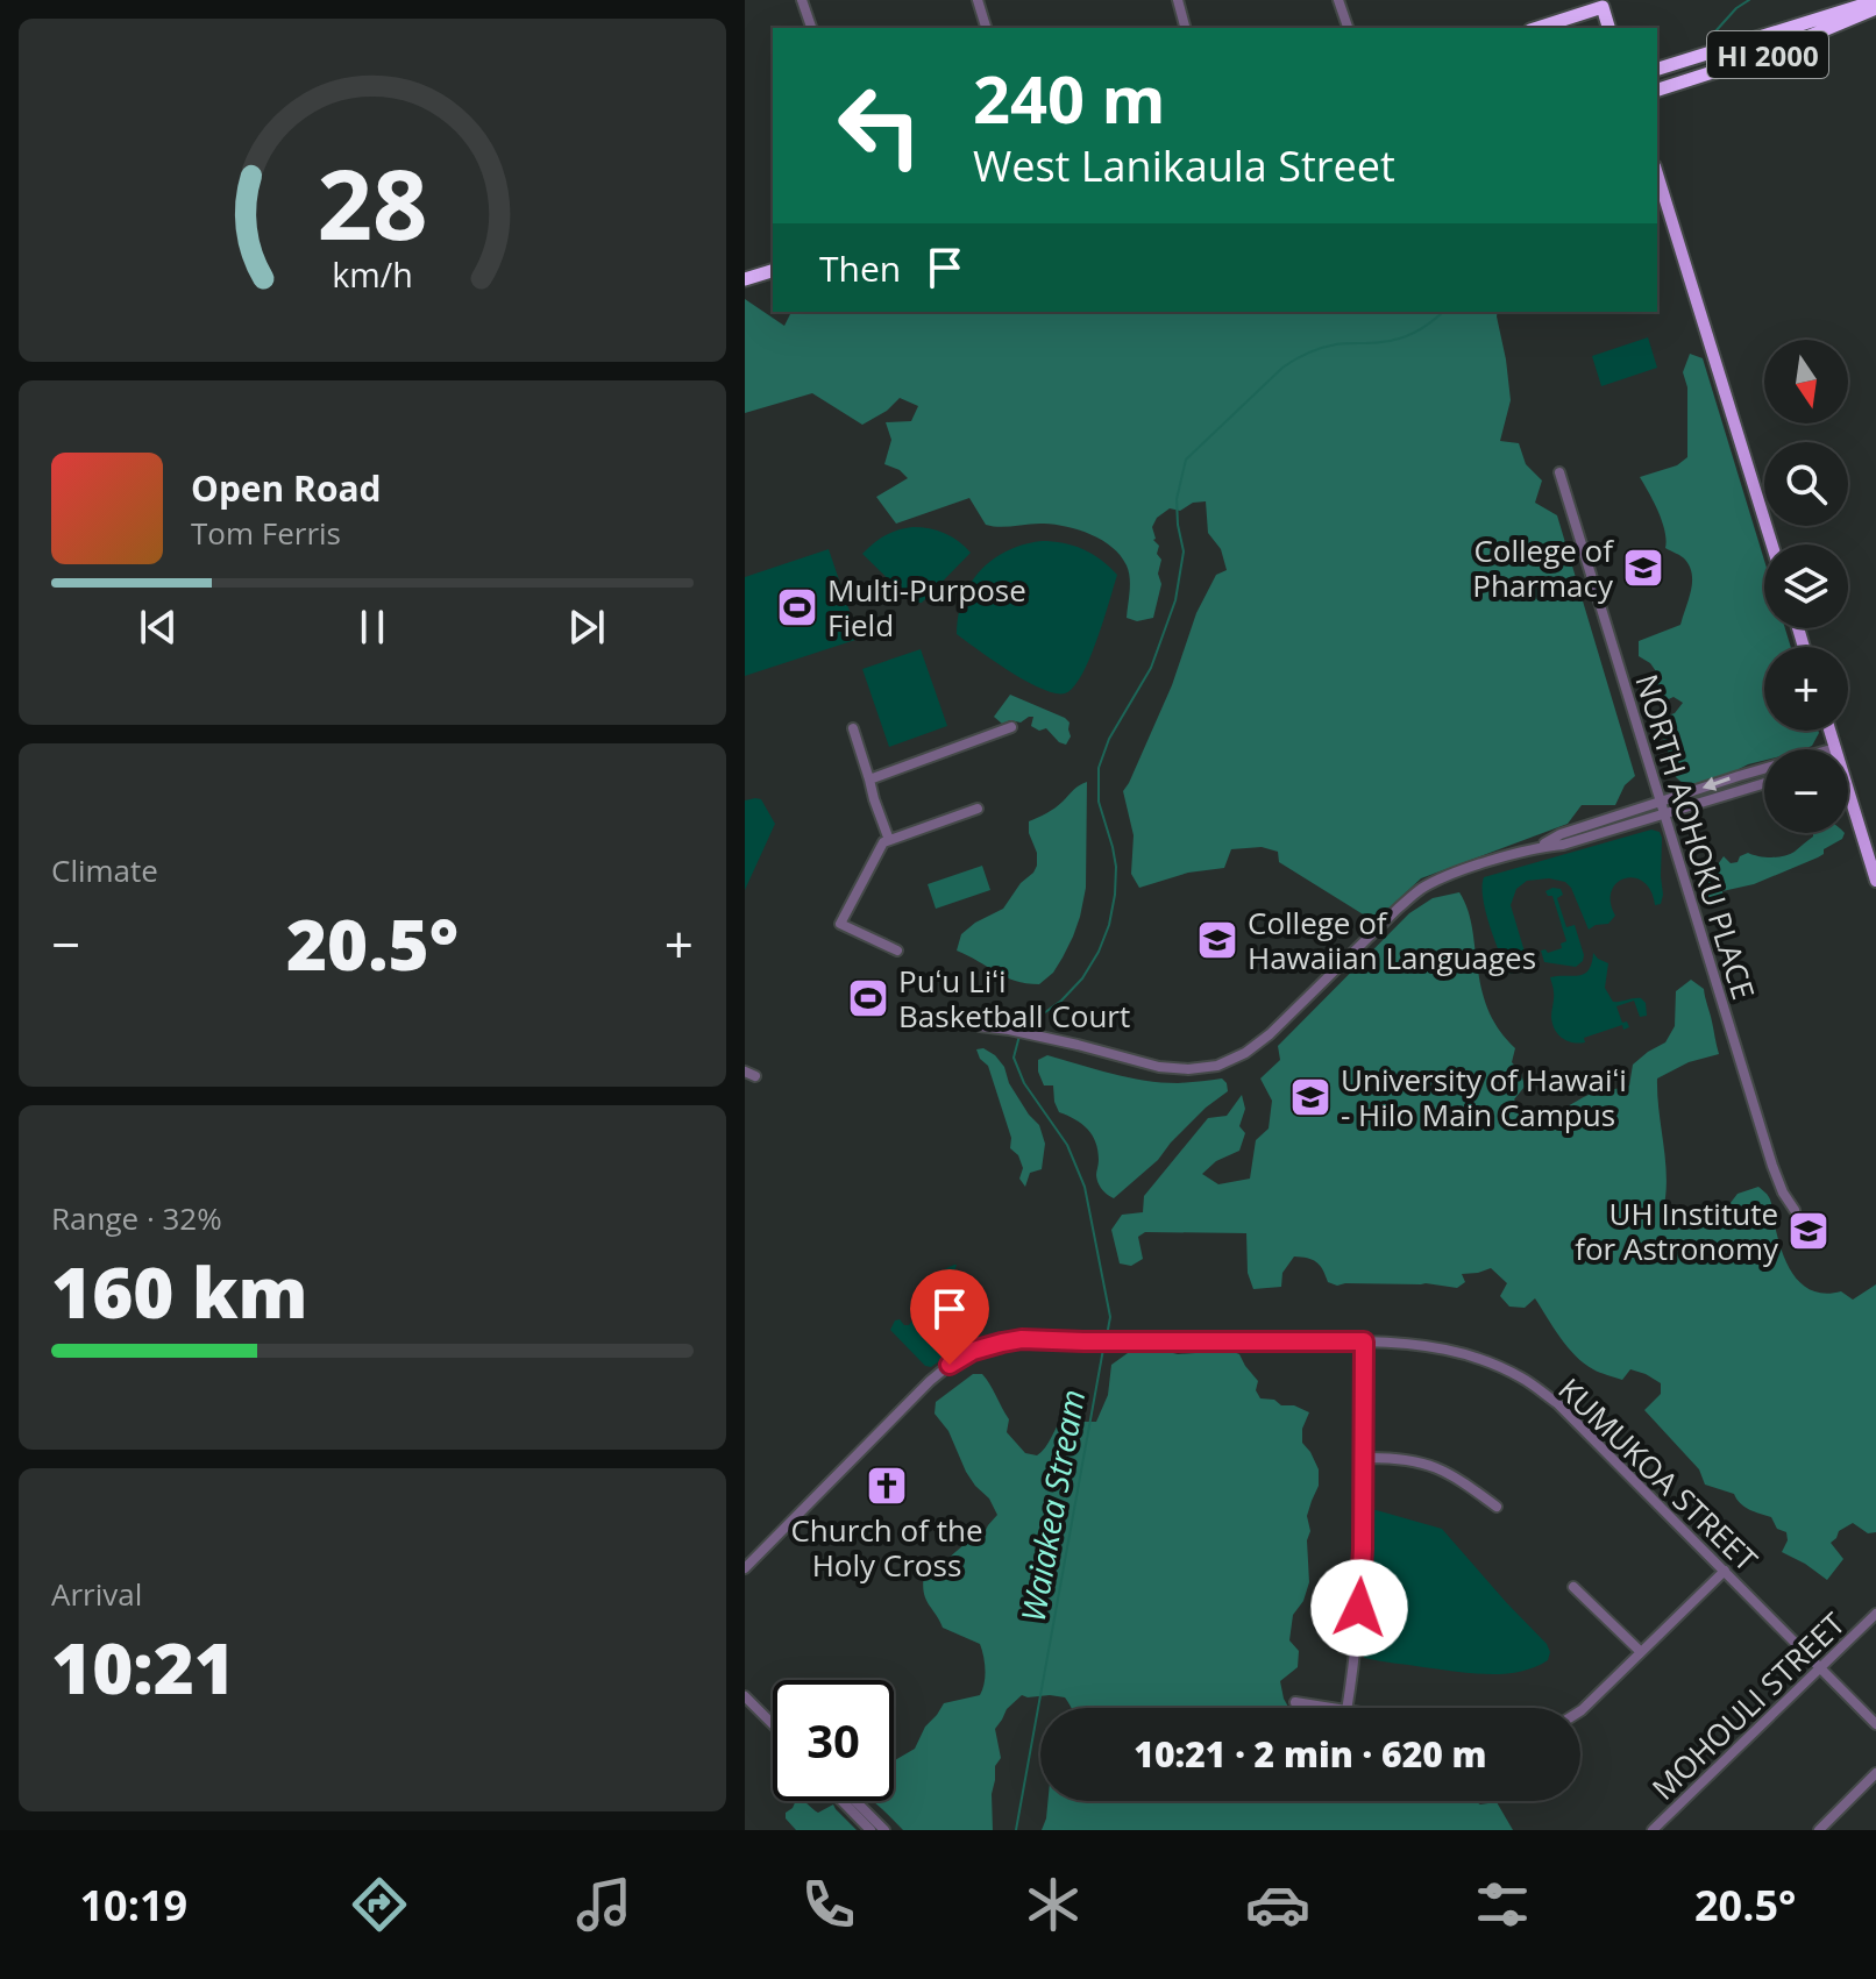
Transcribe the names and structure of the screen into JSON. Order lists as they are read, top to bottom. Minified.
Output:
{"streets":{"highway":["HI 2000"],"street":["NORTH AOHOKU PLACE","KUMUKOA STREET","MOHOULI STREET"]},"crossings":[["KUMUKOA STREET","MOHOULI STREET"]],"water":["Waiakea Stream"],"places":{"school or university":["College of Pharmacy","College of Hawaiian Languages","University of Hawaiʻi - Hilo Main Campus","UH Institute for Astronomy"],"sports":["Multi-Purpose Field","Puʻu Liʻi Basketball Court"],"church":["Church of the Holy Cross"]},"north":"bottom","page":{"turn":["240 m","West Lanikaula Street"],"then":"Then","map_buttons":["+","−"],"song":["Open Road","Tom Ferris"],"tile":["Climate",["Range · 32%","160 km"],["Arrival","10:21"]],"heat":["−","20.5°","+"],"limit":"30","trip":"10:21 · 2 min · 620 m","tabs":["10:19","20.5°"],"gauge":["28","km/h"]}}
